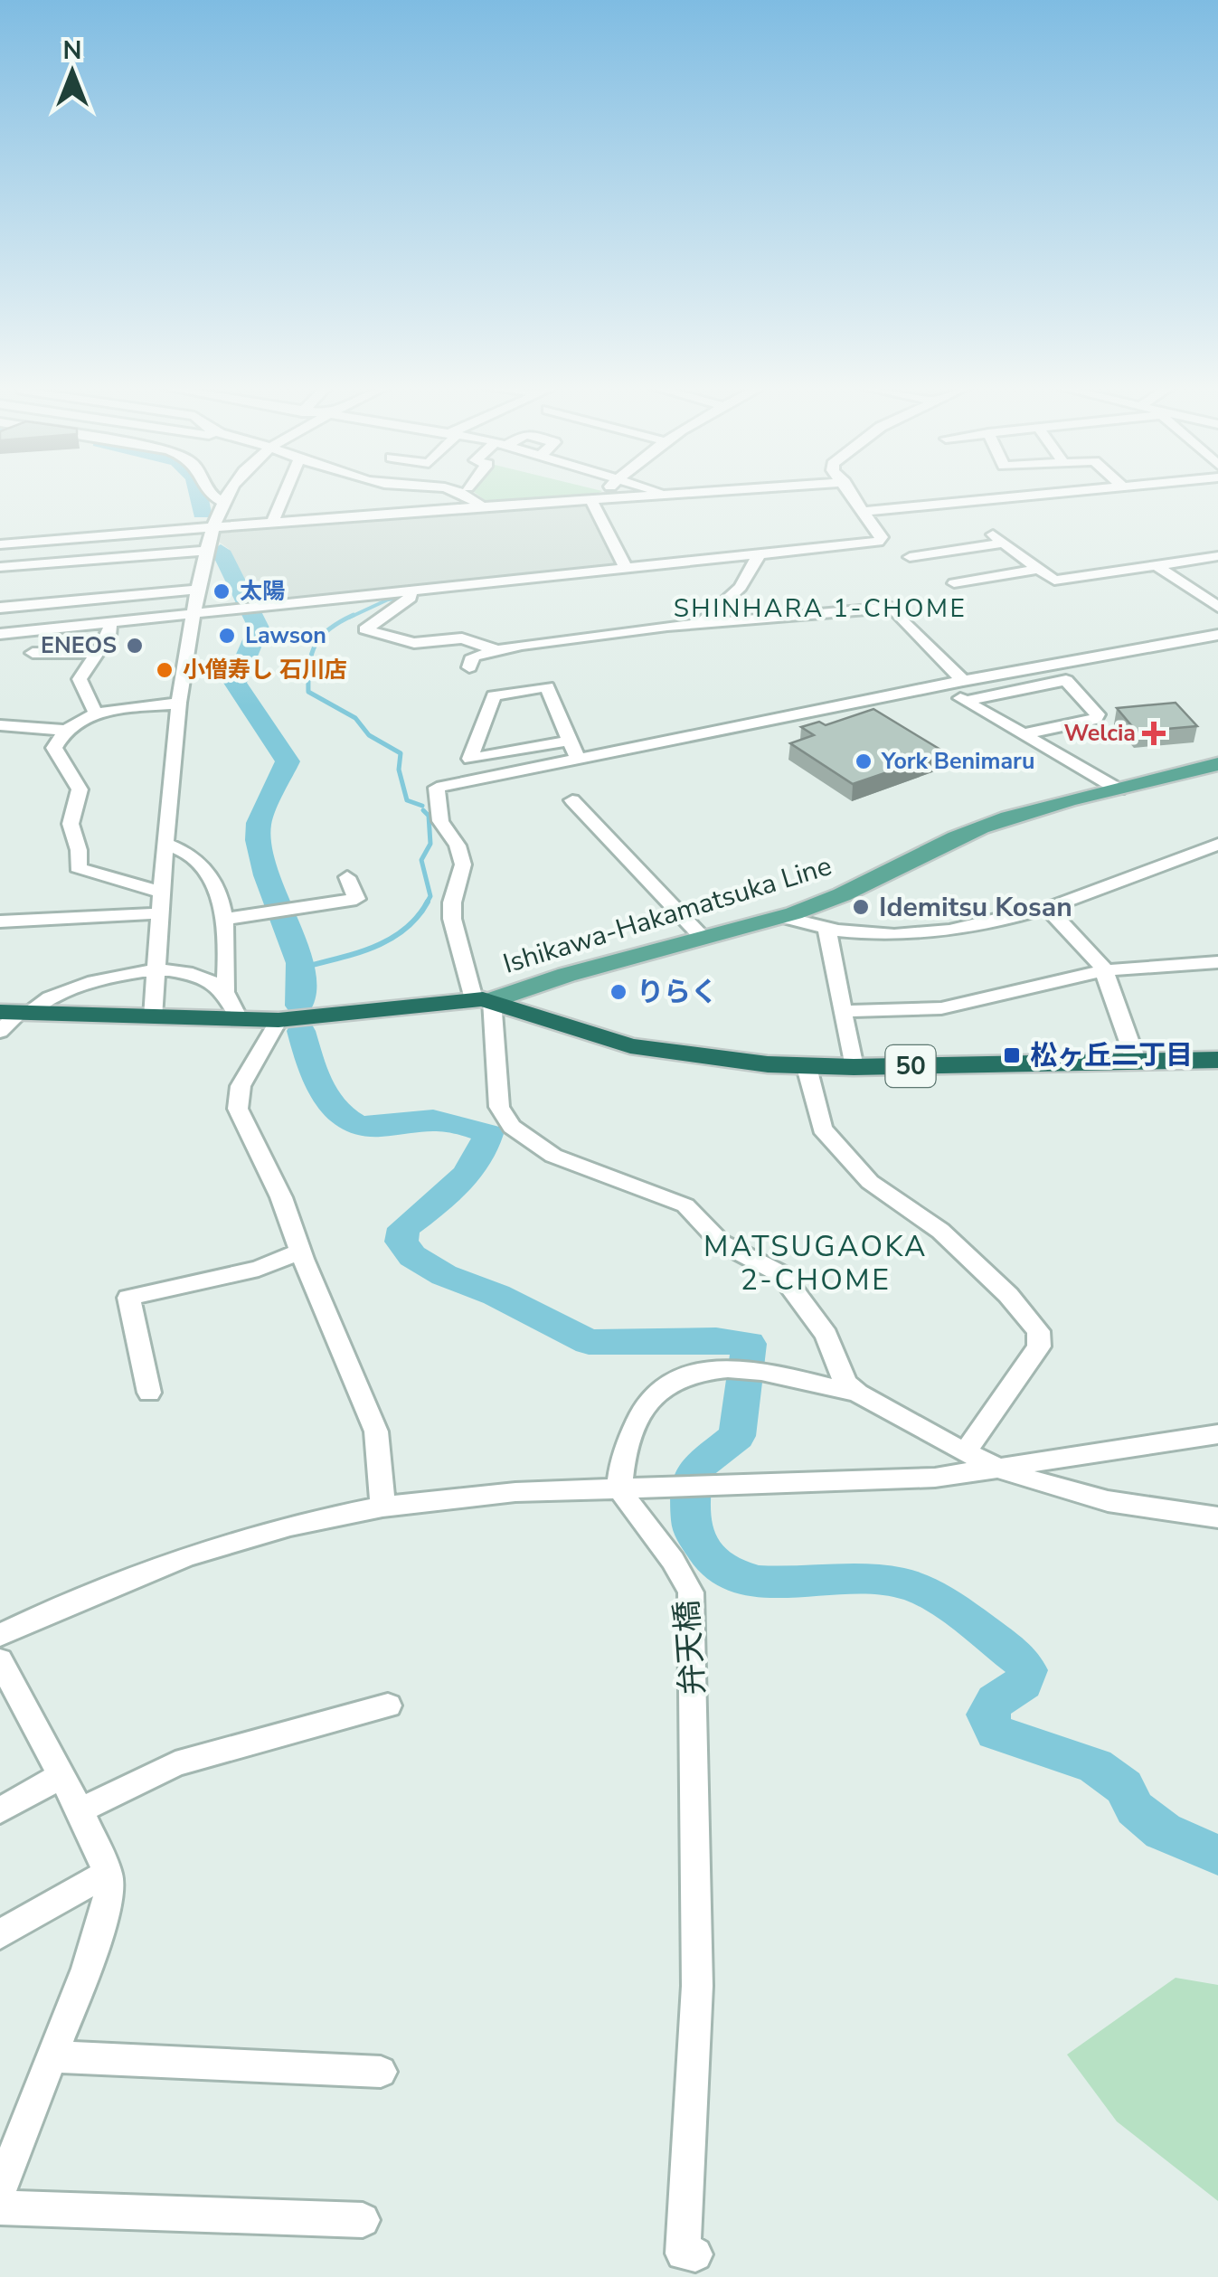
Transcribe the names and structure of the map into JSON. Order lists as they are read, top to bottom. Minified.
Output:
{"streets":{"highway":["50"],"main road":["Ishikawa-Hakamatsuka Line"],"street":["弁天橋"]},"crossings":[["Ishikawa-Hakamatsuka Line","50"]],"districts":["SHINHARA 1-CHOME","MATSUGAOKA 2-CHOME"],"places":{"other":["太陽","Lawson","ENEOS","小僧寿し 石川店","York Benimaru","Idemitsu Kosan","りらく"],"health":["Welcia"],"transit":["松ヶ丘二丁目"]},"north":"top"}
